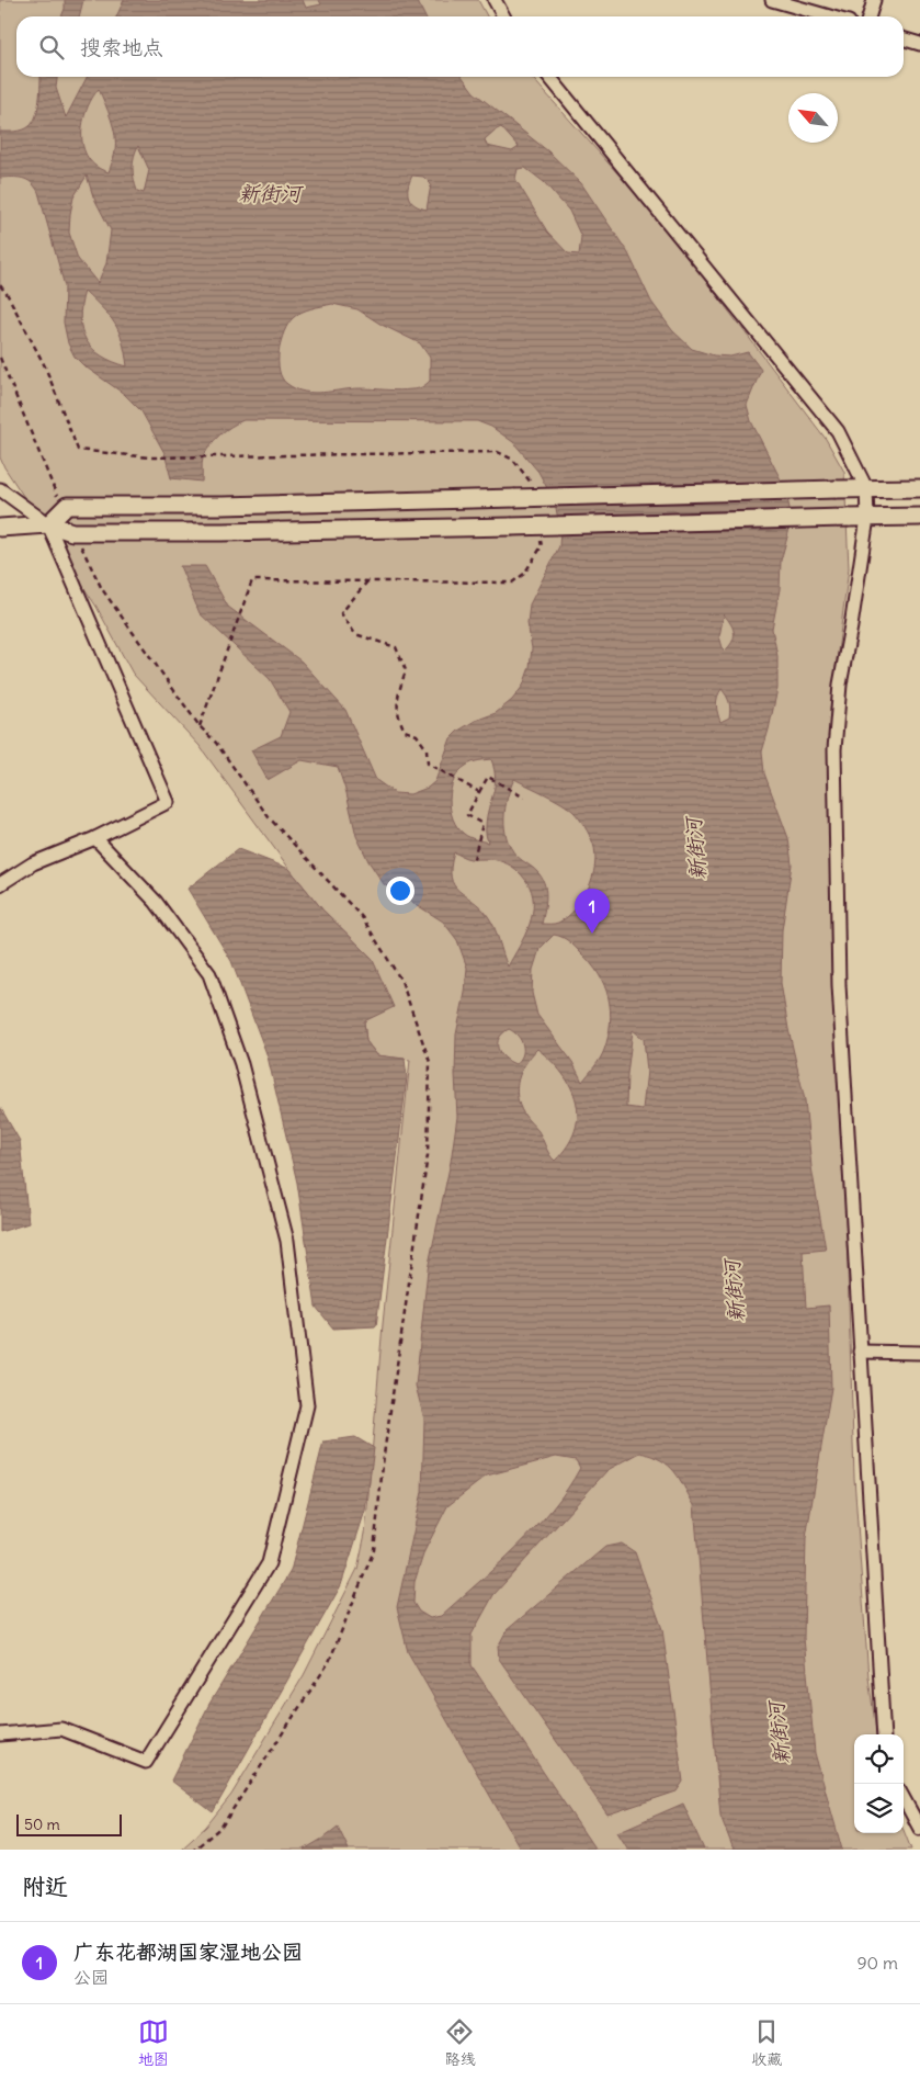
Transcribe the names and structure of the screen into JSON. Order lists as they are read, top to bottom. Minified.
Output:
{"water":["新街河"],"scale_bar":"50 m","north":"top left","page":{"search":"搜索地点","pins":"1","scale":"50 m","heading":"附近","list":[{"mark":"1","name":"广东花都湖国家湿地公园","note":"公园","value":"90 m"}],"nav":["地图","路线","收藏"]}}
